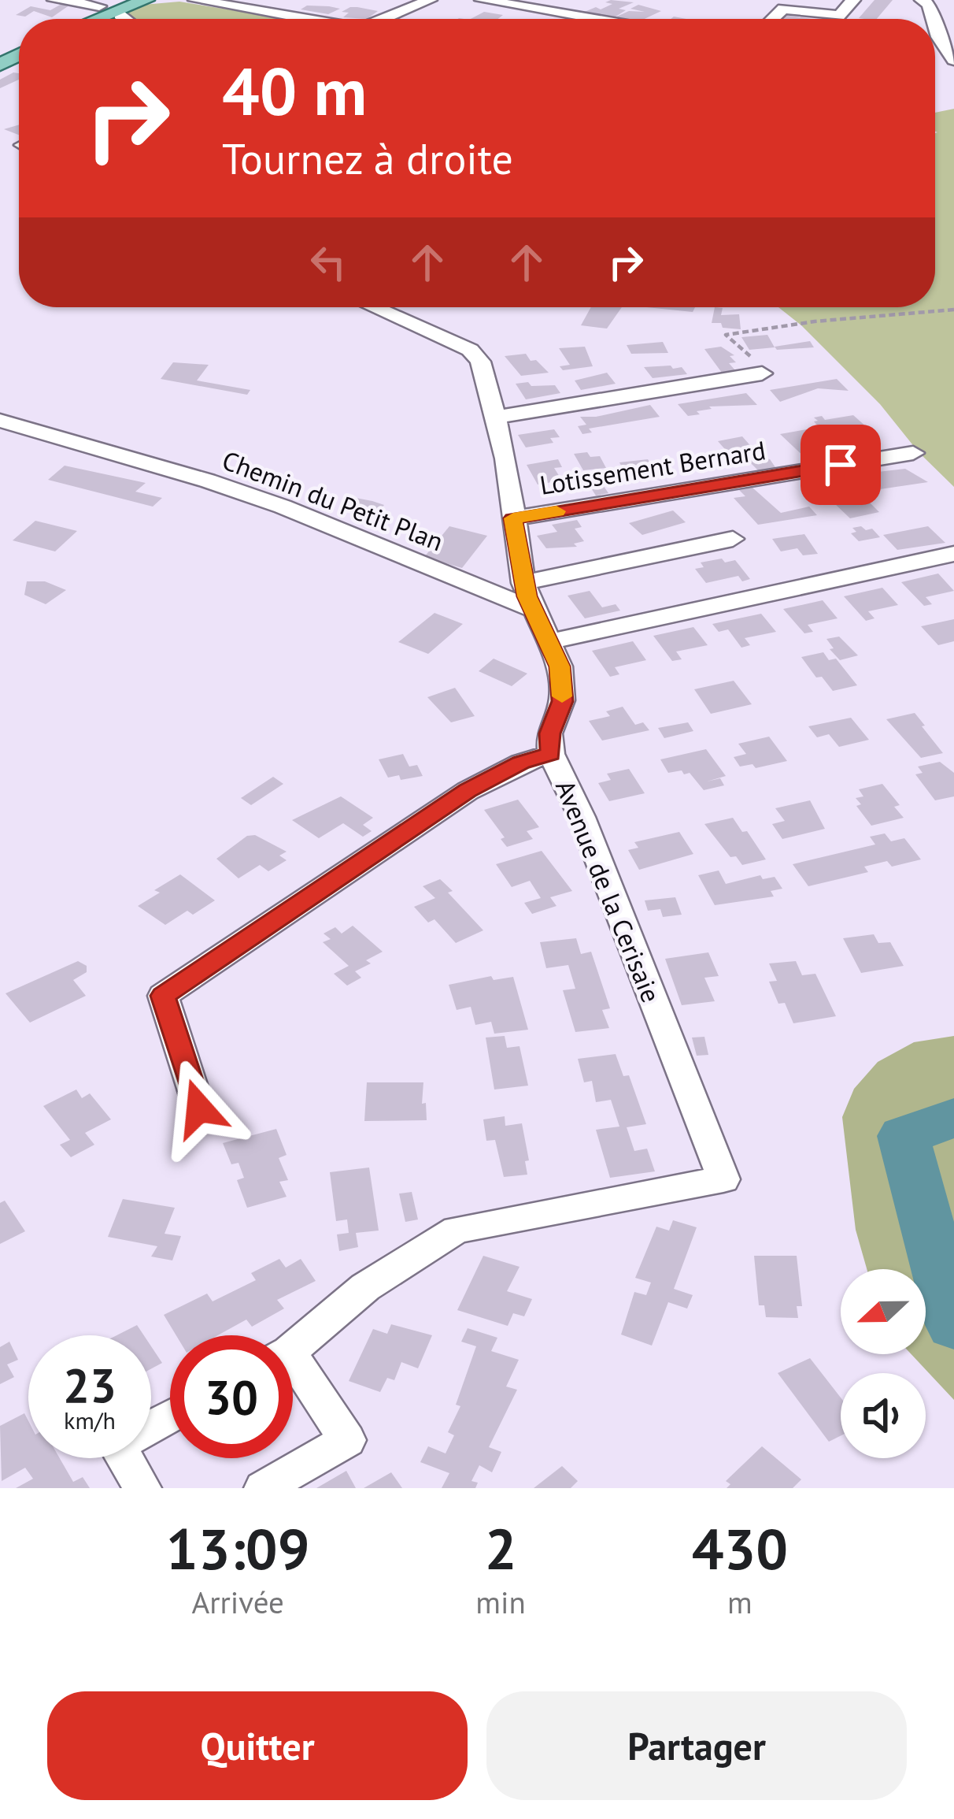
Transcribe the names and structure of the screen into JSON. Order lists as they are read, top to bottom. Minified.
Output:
{"streets":{"street":["Lotissement Bernard","Chemin du Petit Plan","Avenue de la Cerisaie"]},"crossings":[["Lotissement Bernard","Avenue de la Cerisaie"],["Chemin du Petit Plan","Avenue de la Cerisaie"]],"north":"left","page":{"turn":["40 m","Tournez à droite"],"speed":"23 km/h","limit":"30","eta":["13:09","Arrivée","2","min","430","m"],"buttons":["Quitter","Partager"]}}
